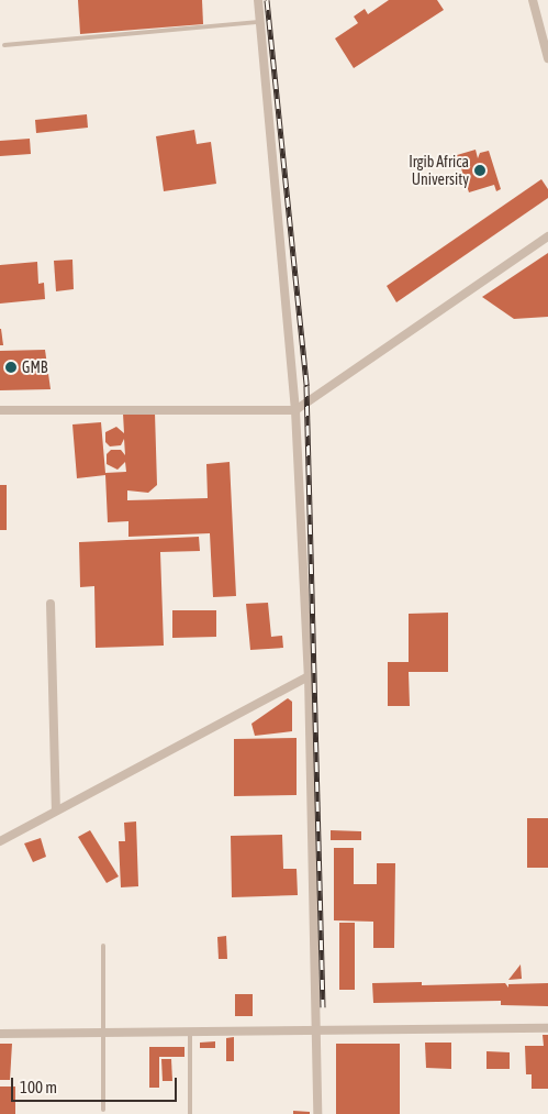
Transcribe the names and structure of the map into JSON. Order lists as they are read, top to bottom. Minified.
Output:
{"places":["Irgib Africa University","GMB"],"scale_bar":"100 m"}
